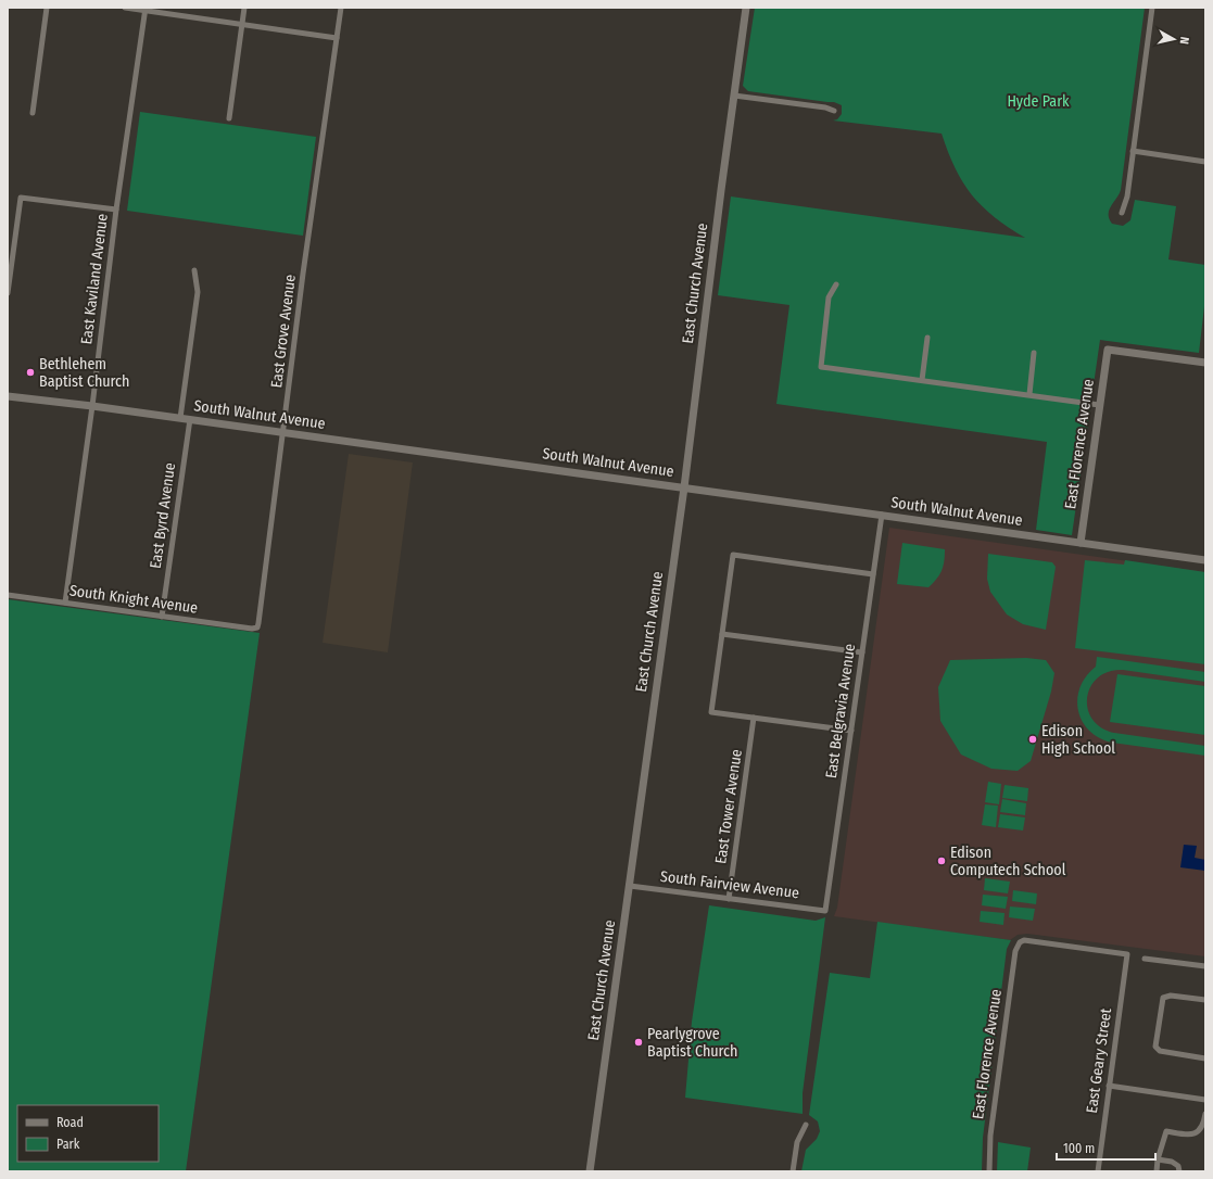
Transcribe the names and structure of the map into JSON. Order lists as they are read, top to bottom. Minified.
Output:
{"streets":{"street":["East Kaviland Avenue","East Church Avenue","East Grove Avenue","South Walnut Avenue","East Florence Avenue","East Byrd Avenue","South Knight Avenue","East Belgravia Avenue","East Tower Avenue","South Fairview Avenue","East Geary Street"]},"crossings":[["East Kaviland Avenue","South Walnut Avenue"],["East Kaviland Avenue","South Knight Avenue"],["East Church Avenue","South Walnut Avenue"],["East Church Avenue","South Fairview Avenue"],["East Grove Avenue","South Walnut Avenue"],["East Grove Avenue","South Knight Avenue"],["South Walnut Avenue","East Florence Avenue"],["South Walnut Avenue","East Byrd Avenue"],["South Walnut Avenue","East Belgravia Avenue"],["East Florence Avenue","East Geary Street"],["East Byrd Avenue","South Knight Avenue"],["East Belgravia Avenue","South Fairview Avenue"],["East Tower Avenue","South Fairview Avenue"]],"parks":["Hyde Park"],"places":["Bethlehem Baptist Church","Edison High School","Edison Computech School","Pearlygrove Baptist Church"],"legend":["Road","Park"],"scale_bar":"100 m","north":"right"}
